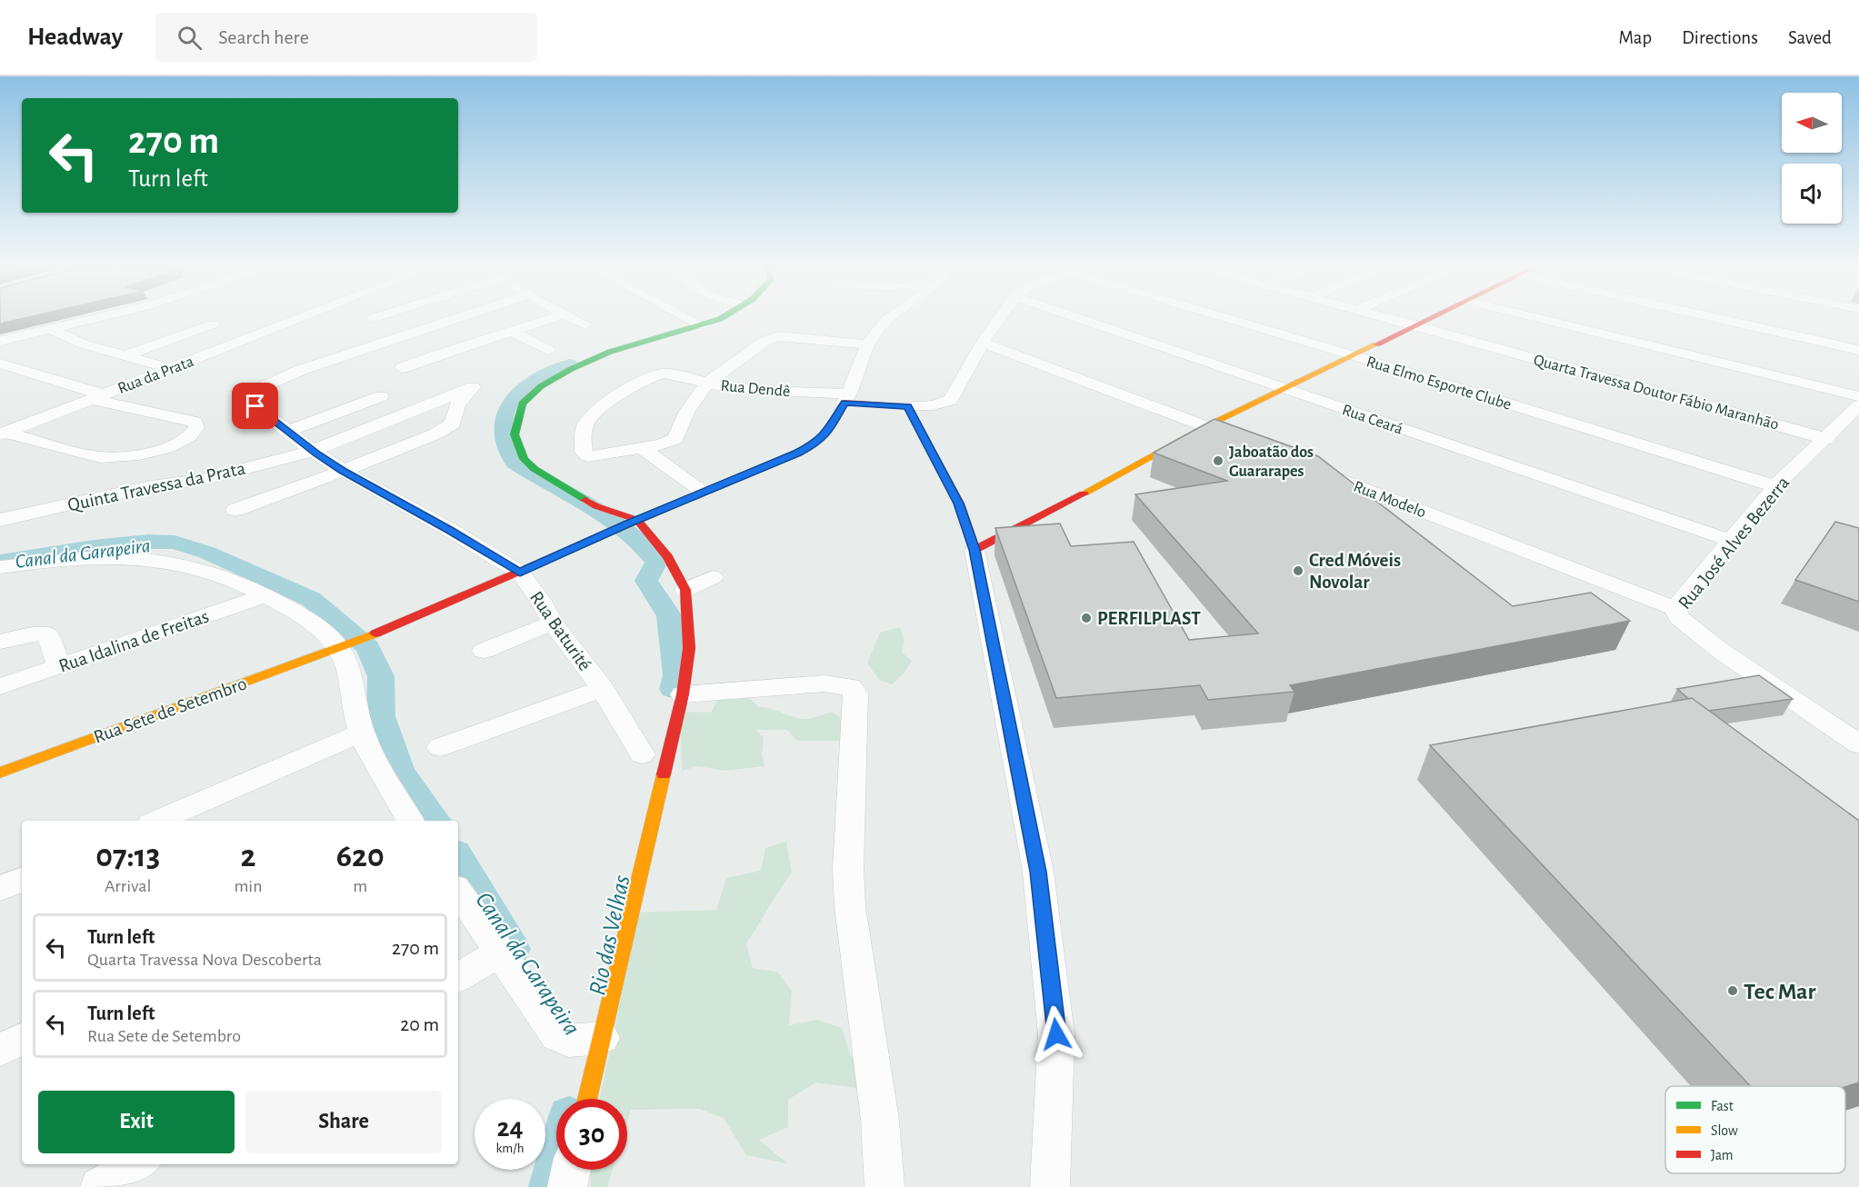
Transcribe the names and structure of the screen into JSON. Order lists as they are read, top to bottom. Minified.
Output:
{"streets":{"street":["Rua da Prata","Rua Elmo Esporte Clube","Rua Dendê","Quarta Travessa Doutor Fábio Maranhão","Rua Ceará","Quinta Travessa da Prata","Rua Modelo","Rua José Alves Bezerra","Rua Baturité","Rua Idalina de Freitas","Rua Sete de Setembro"]},"crossings":[["Rua Elmo Esporte Clube","Rua José Alves Bezerra"],["Rua Dendê","Rua Sete de Setembro"],["Quarta Travessa Doutor Fábio Maranhão","Rua José Alves Bezerra"],["Rua Ceará","Rua José Alves Bezerra"],["Quinta Travessa da Prata","Rua Baturité"],["Rua Modelo","Rua José Alves Bezerra"],["Rua Baturité","Rua Sete de Setembro"]],"water":["Canal da Garapeira","Rio das Velhas"],"places":["Jaboatão dos Guararapes","Cred Móveis Novolar","PERFILPLAST","Tec Mar"],"legend":["Fast","Slow","Jam"],"north":"left","page":{"header":"Headway","search":"Search here","nav":["Map","Directions","Saved"],"turn":["270 m","Turn left"],"eta":["07:13","Arrival","2","min","620","m"],"list":[{"name":"Turn left","note":"Quarta Travessa Nova Descoberta","value":"270 m"},{"name":"Turn left","note":"Rua Sete de Setembro","value":"20 m"}],"buttons":["Exit","Share"],"speed":"24 km/h","limit":"30"}}
